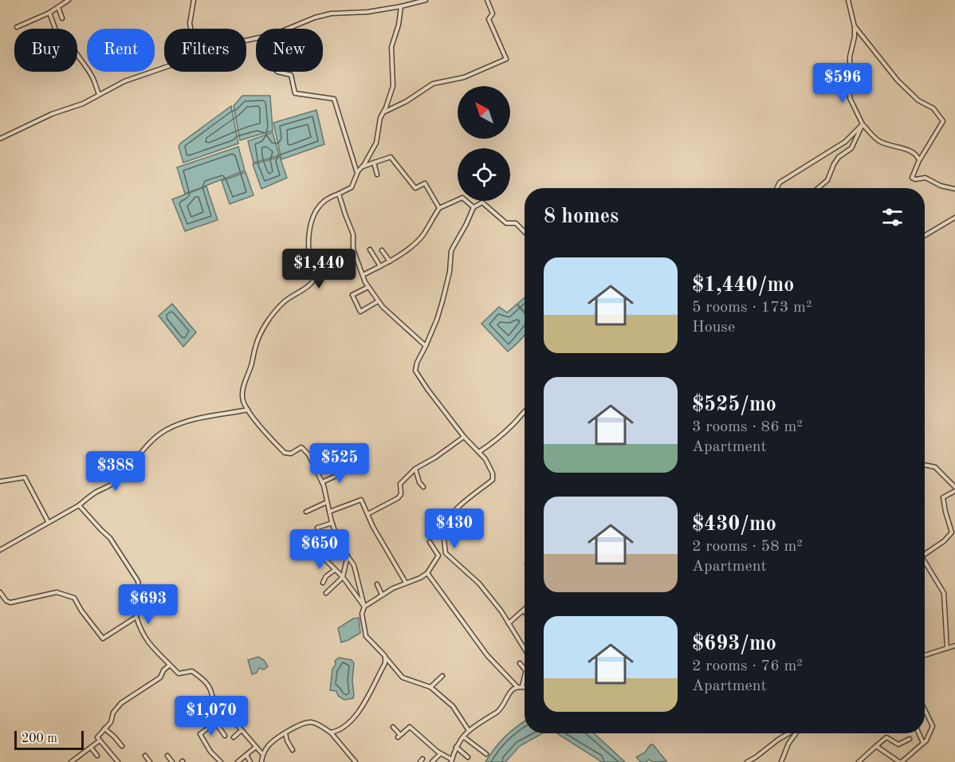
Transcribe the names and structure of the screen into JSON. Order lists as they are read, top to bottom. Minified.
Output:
{"scale_bar":"200 m","north":"top left","page":{"chip":["Buy","Rent","Filters","New"],"price":["$596","$1,440","$525","$388","$430","$650","$693","$1,070"],"heading":"8 homes","list":[{"name":"$1,440/mo","note":"5 rooms · 173 m² · House"},{"name":"$525/mo","note":"3 rooms · 86 m² · Apartment"},{"name":"$430/mo","note":"2 rooms · 58 m² · Apartment"},{"name":"$693/mo","note":"2 rooms · 76 m² · Apartment"}],"scale":"200 m"}}
